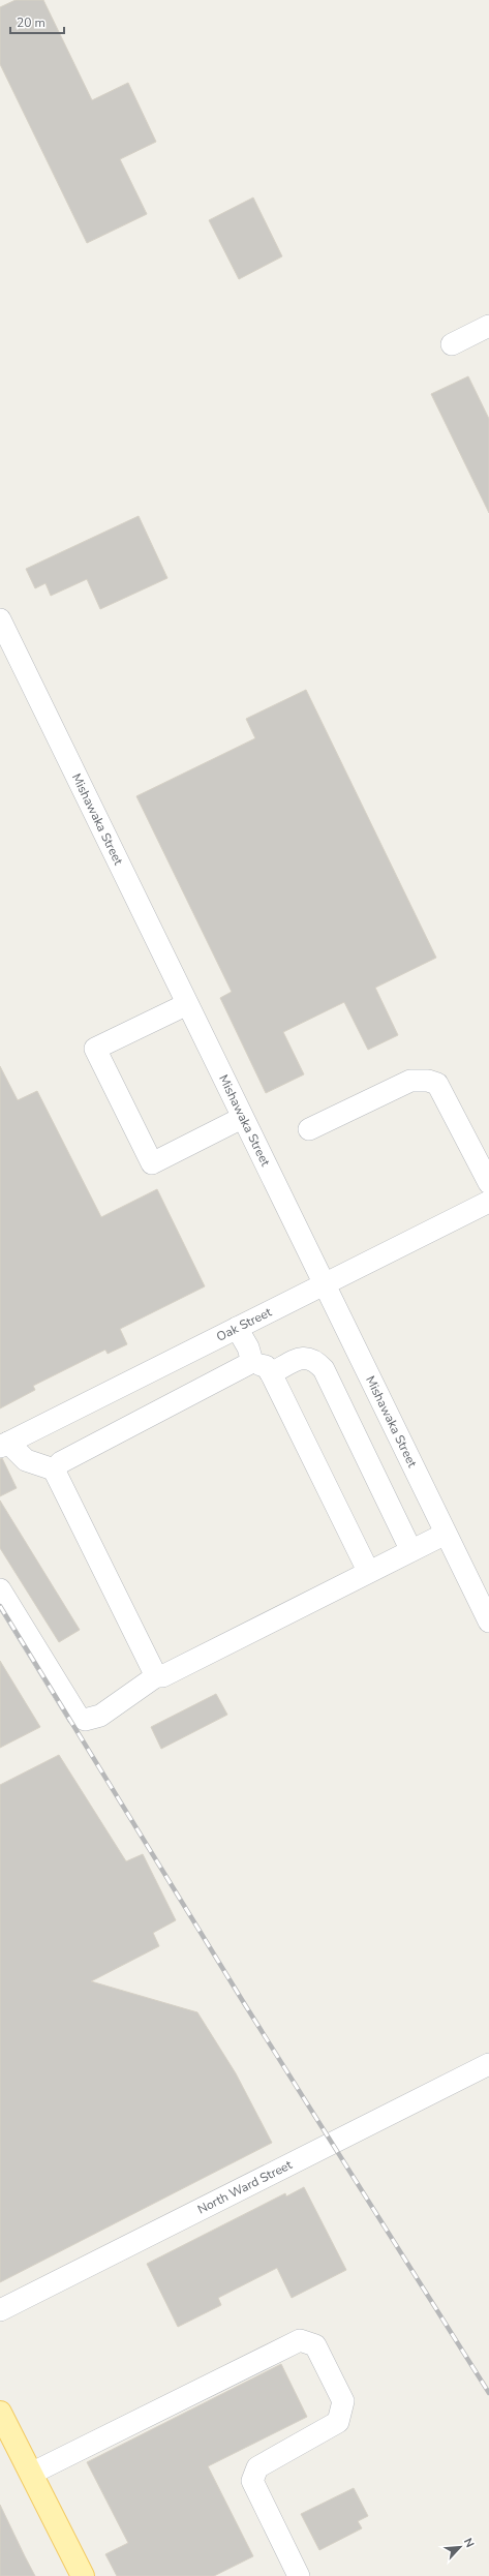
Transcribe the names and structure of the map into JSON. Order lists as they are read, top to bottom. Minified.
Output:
{"streets":{"street":["Mishawaka Street","Oak Street","North Ward Street"]},"crossings":[["Mishawaka Street","Oak Street"]],"scale_bar":"20 m","north":"top right"}
